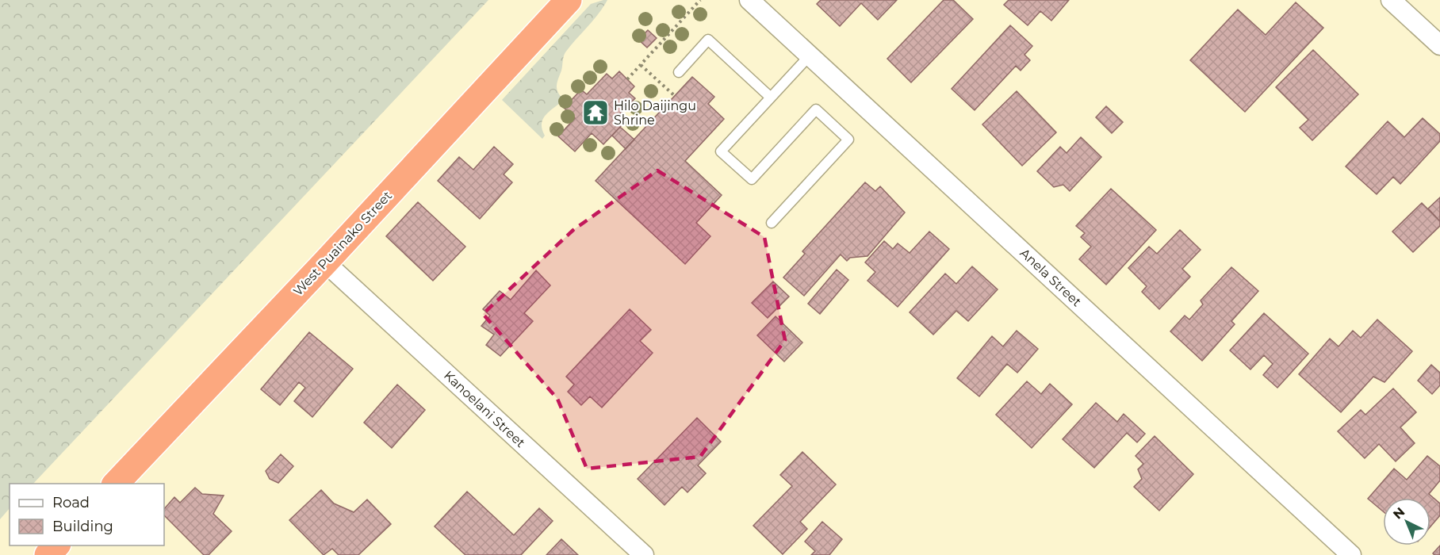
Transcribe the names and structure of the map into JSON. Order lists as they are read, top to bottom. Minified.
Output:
{"streets":{"highway":["West Puainako Street"],"street":["Anela Street","Kanoelani Street"]},"crossings":[["West Puainako Street","Kanoelani Street"]],"places":{"temple":["Hilo Daijingu Shrine"]},"legend":["Road","Building"],"north":"top left"}
